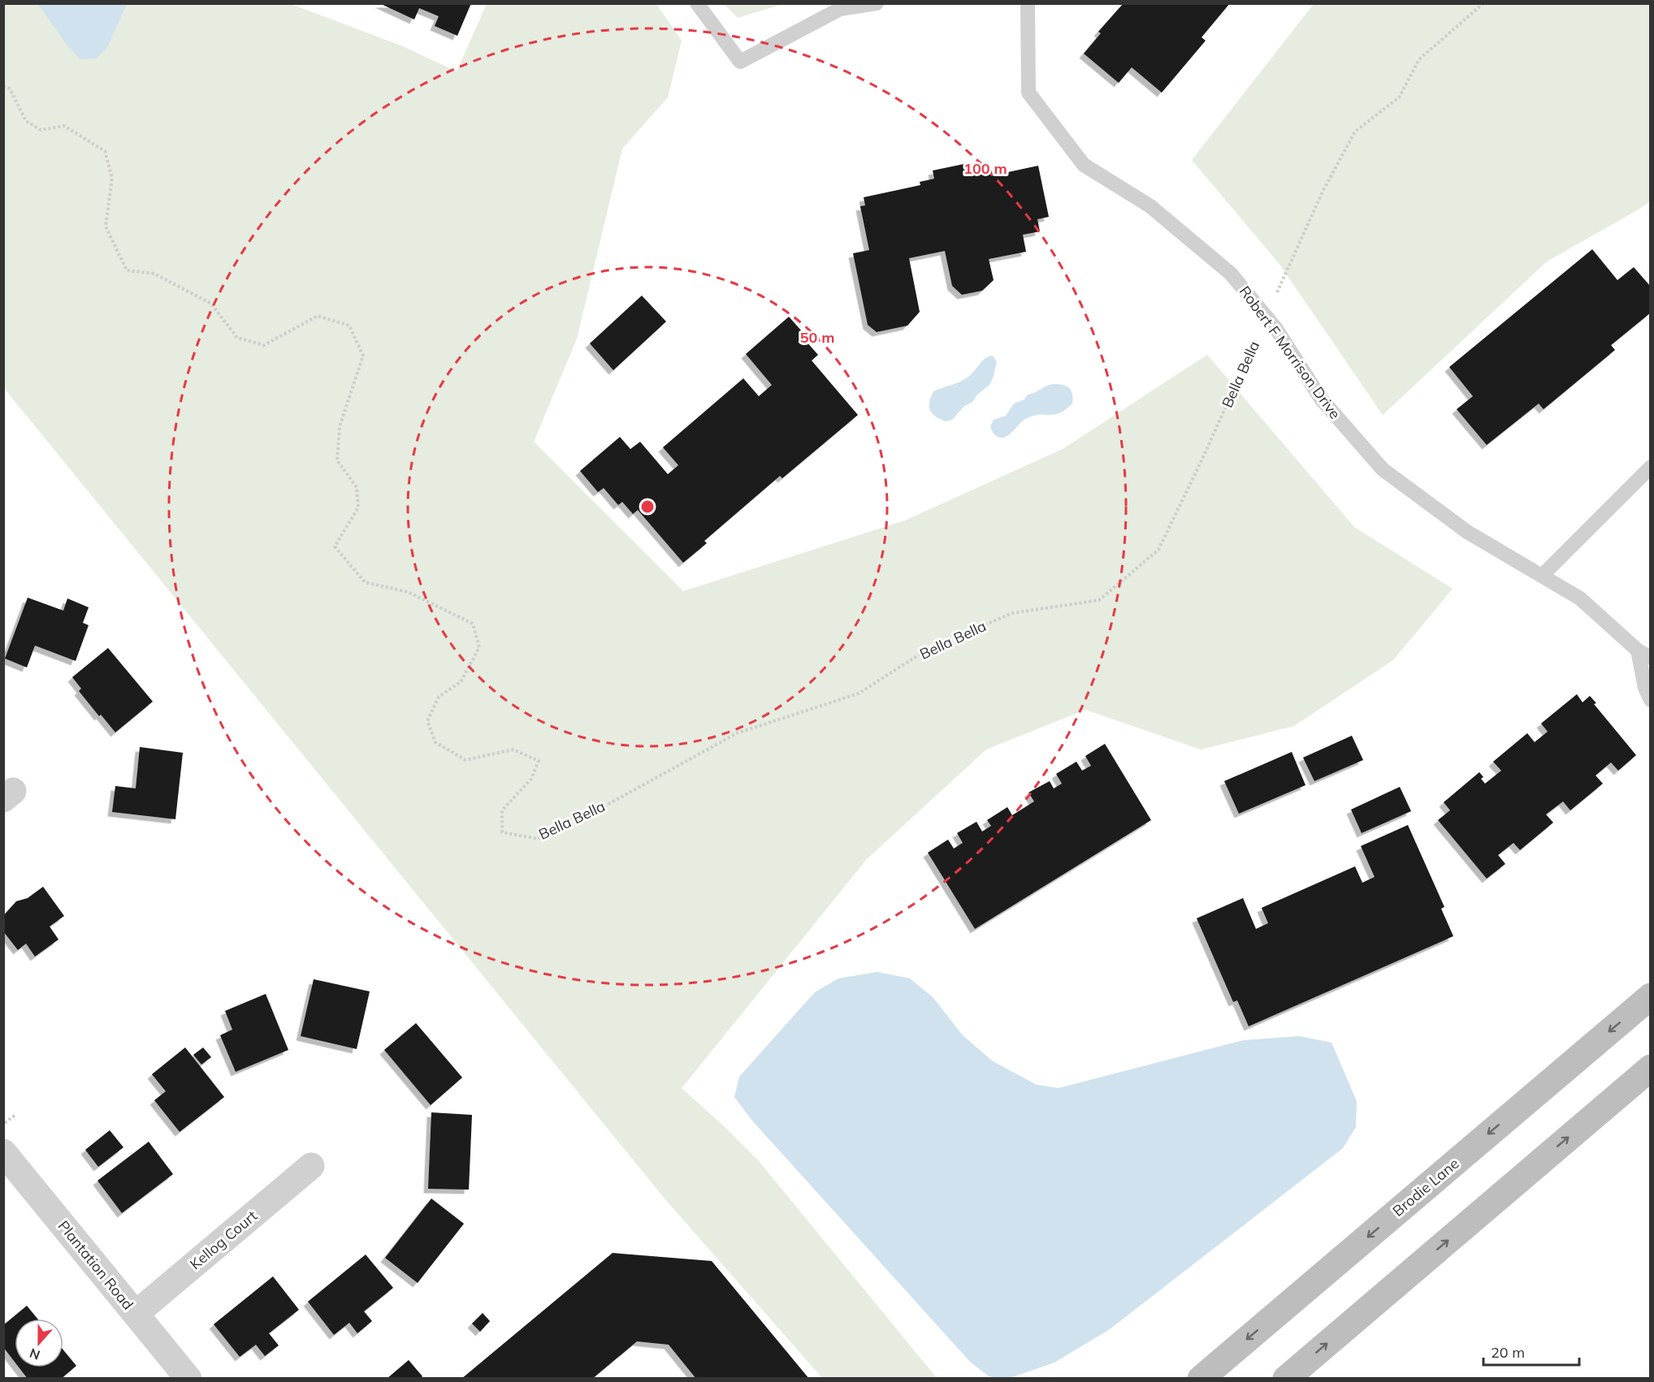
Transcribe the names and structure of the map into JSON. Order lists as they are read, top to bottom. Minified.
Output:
{"streets":{"main road":["Brodie Lane"],"street":["Kellog Court","Plantation Road"],"lane":["Robert F Morrison Drive"],"path":["Bella Bella"]},"crossings":[["Robert F Morrison Drive","Bella Bella"],["Kellog Court","Plantation Road"]],"scale_bar":"20 m","north":"bottom","rings":["100 m","50 m"]}
